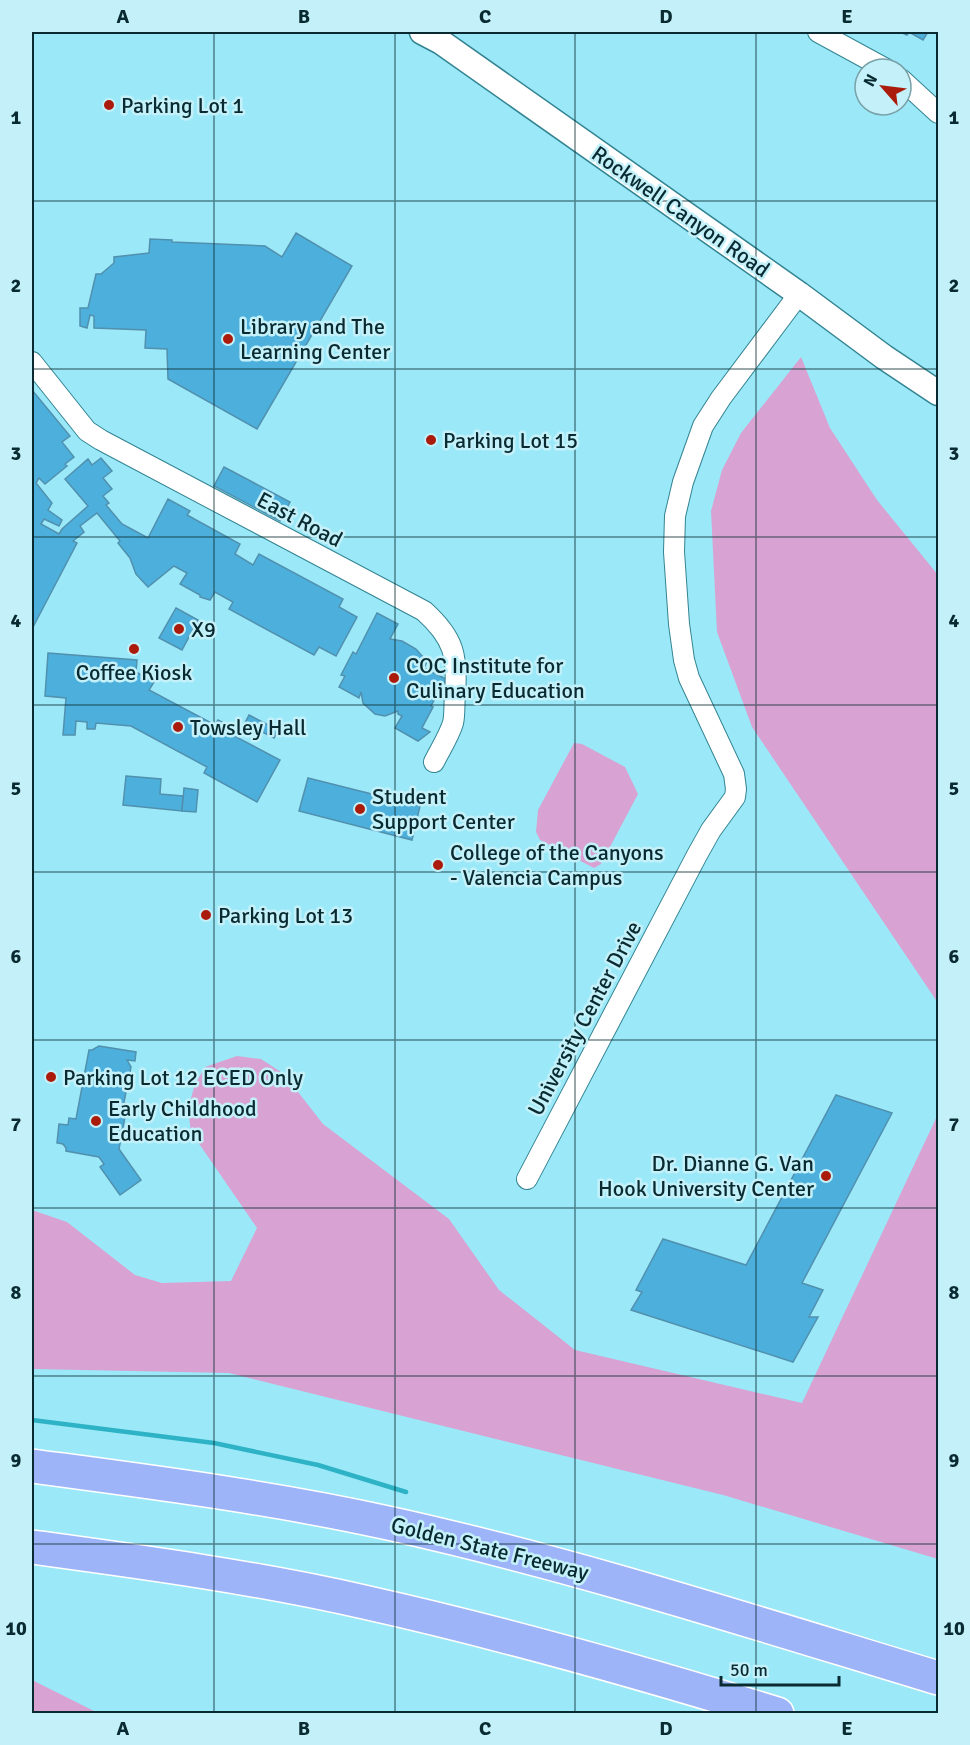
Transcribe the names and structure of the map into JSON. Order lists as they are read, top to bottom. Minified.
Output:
{"streets":{"highway":["Golden State Freeway"],"street":["Rockwell Canyon Road","East Road","University Center Drive"]},"crossings":[["Rockwell Canyon Road","University Center Drive"]],"places":["Parking Lot 1","Library and The Learning Center","Parking Lot 15","X9","Coffee Kiosk","COC Institute for Culinary Education","Towsley Hall","Student Support Center","College of the Canyons - Valencia Campus","Parking Lot 13","Parking Lot 12 ECED Only","Early Childhood Education","Dr. Dianne G. Van Hook University Center"],"scale_bar":"50 m","north":"top left","grid":{"columns":["A","B","C","D","E"],"rows":["1","2","3","4","5","6","7","8","9","10"]}}
